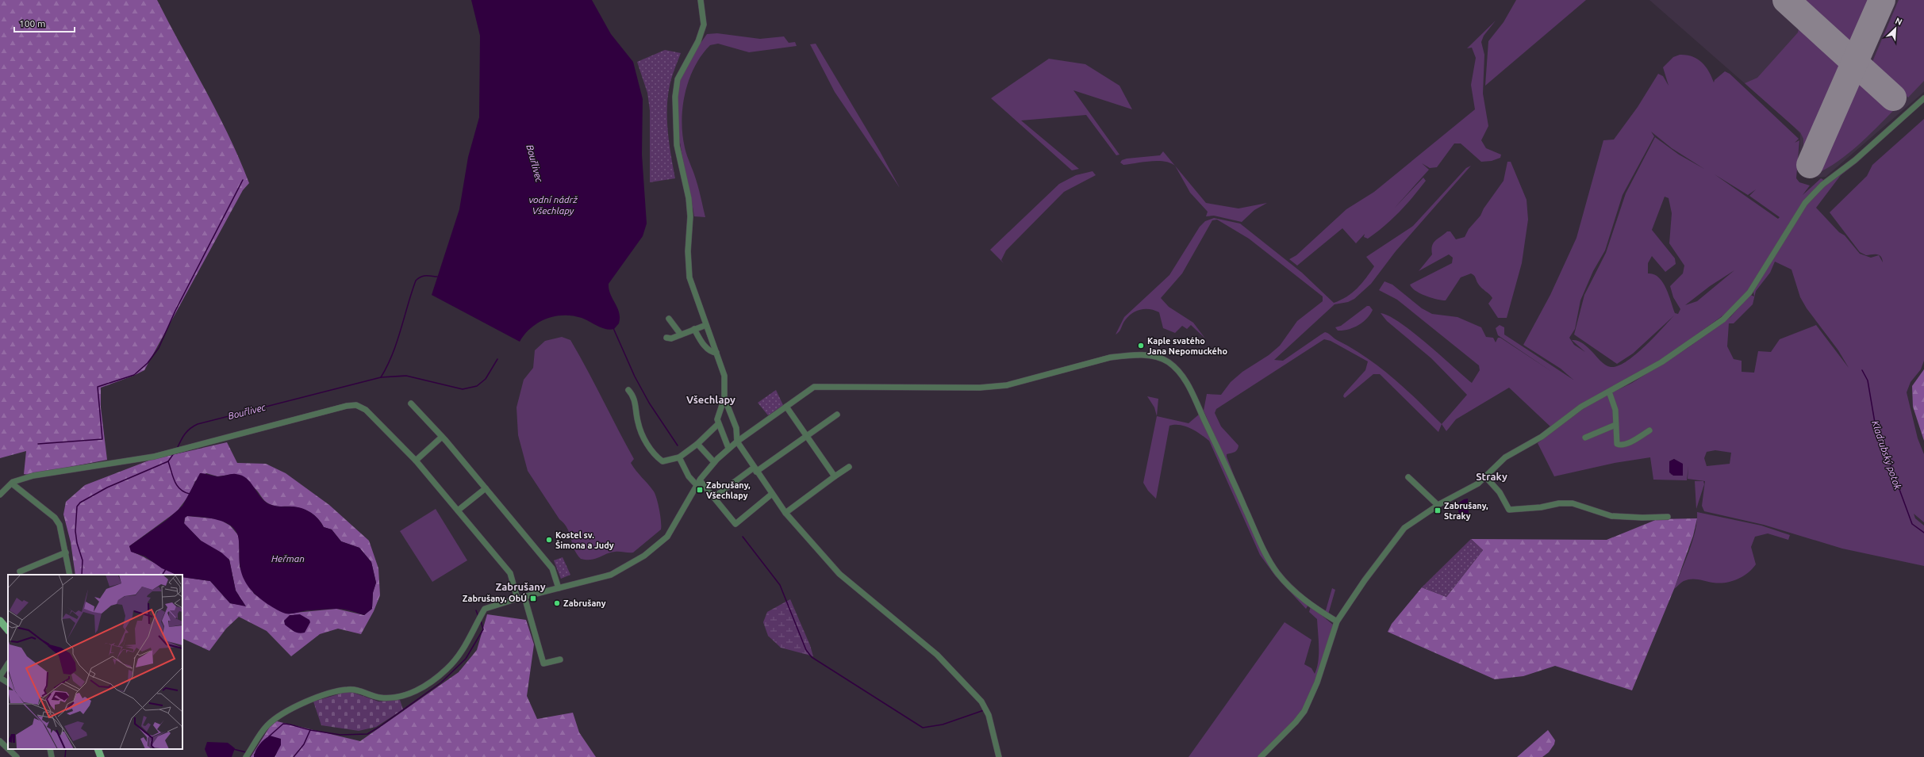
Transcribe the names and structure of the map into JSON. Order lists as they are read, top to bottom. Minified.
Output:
{"districts":["Všechlapy","Straky","Zabrušany"],"water":["Bouřlivec","vodní nádrž Všechlapy","Kladrubský potok","Heřman"],"places":{"other":["Kaple svatého Jana Nepomuckého","Kostel sv. Šimona a Judy","Zabrušany"],"transit":["Zabrušany, Všechlapy","Zabrušany, Straky","Zabrušany, ObÚ"]},"scale_bar":"100 m","north":"top right"}
